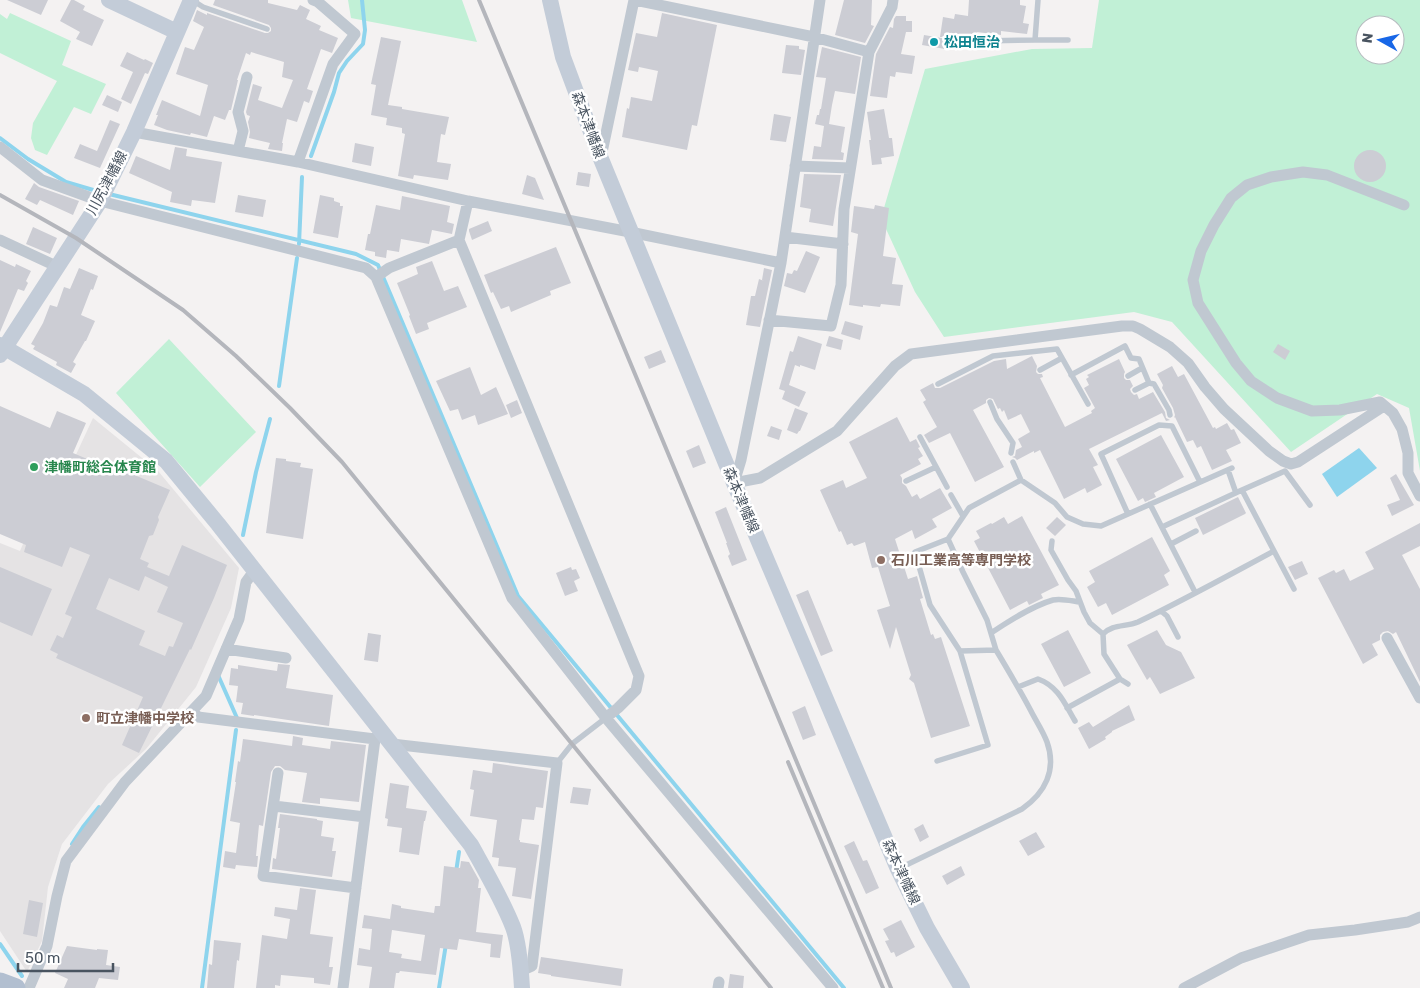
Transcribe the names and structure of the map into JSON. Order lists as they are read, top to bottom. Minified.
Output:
{"streets":{"main road":["森本津幡線","川尻津幡線"]},"places":["松田恒治","津幡町総合体育館","石川工業高等専門学校","町立津幡中学校"],"scale_bar":"50 m","north":"left"}
